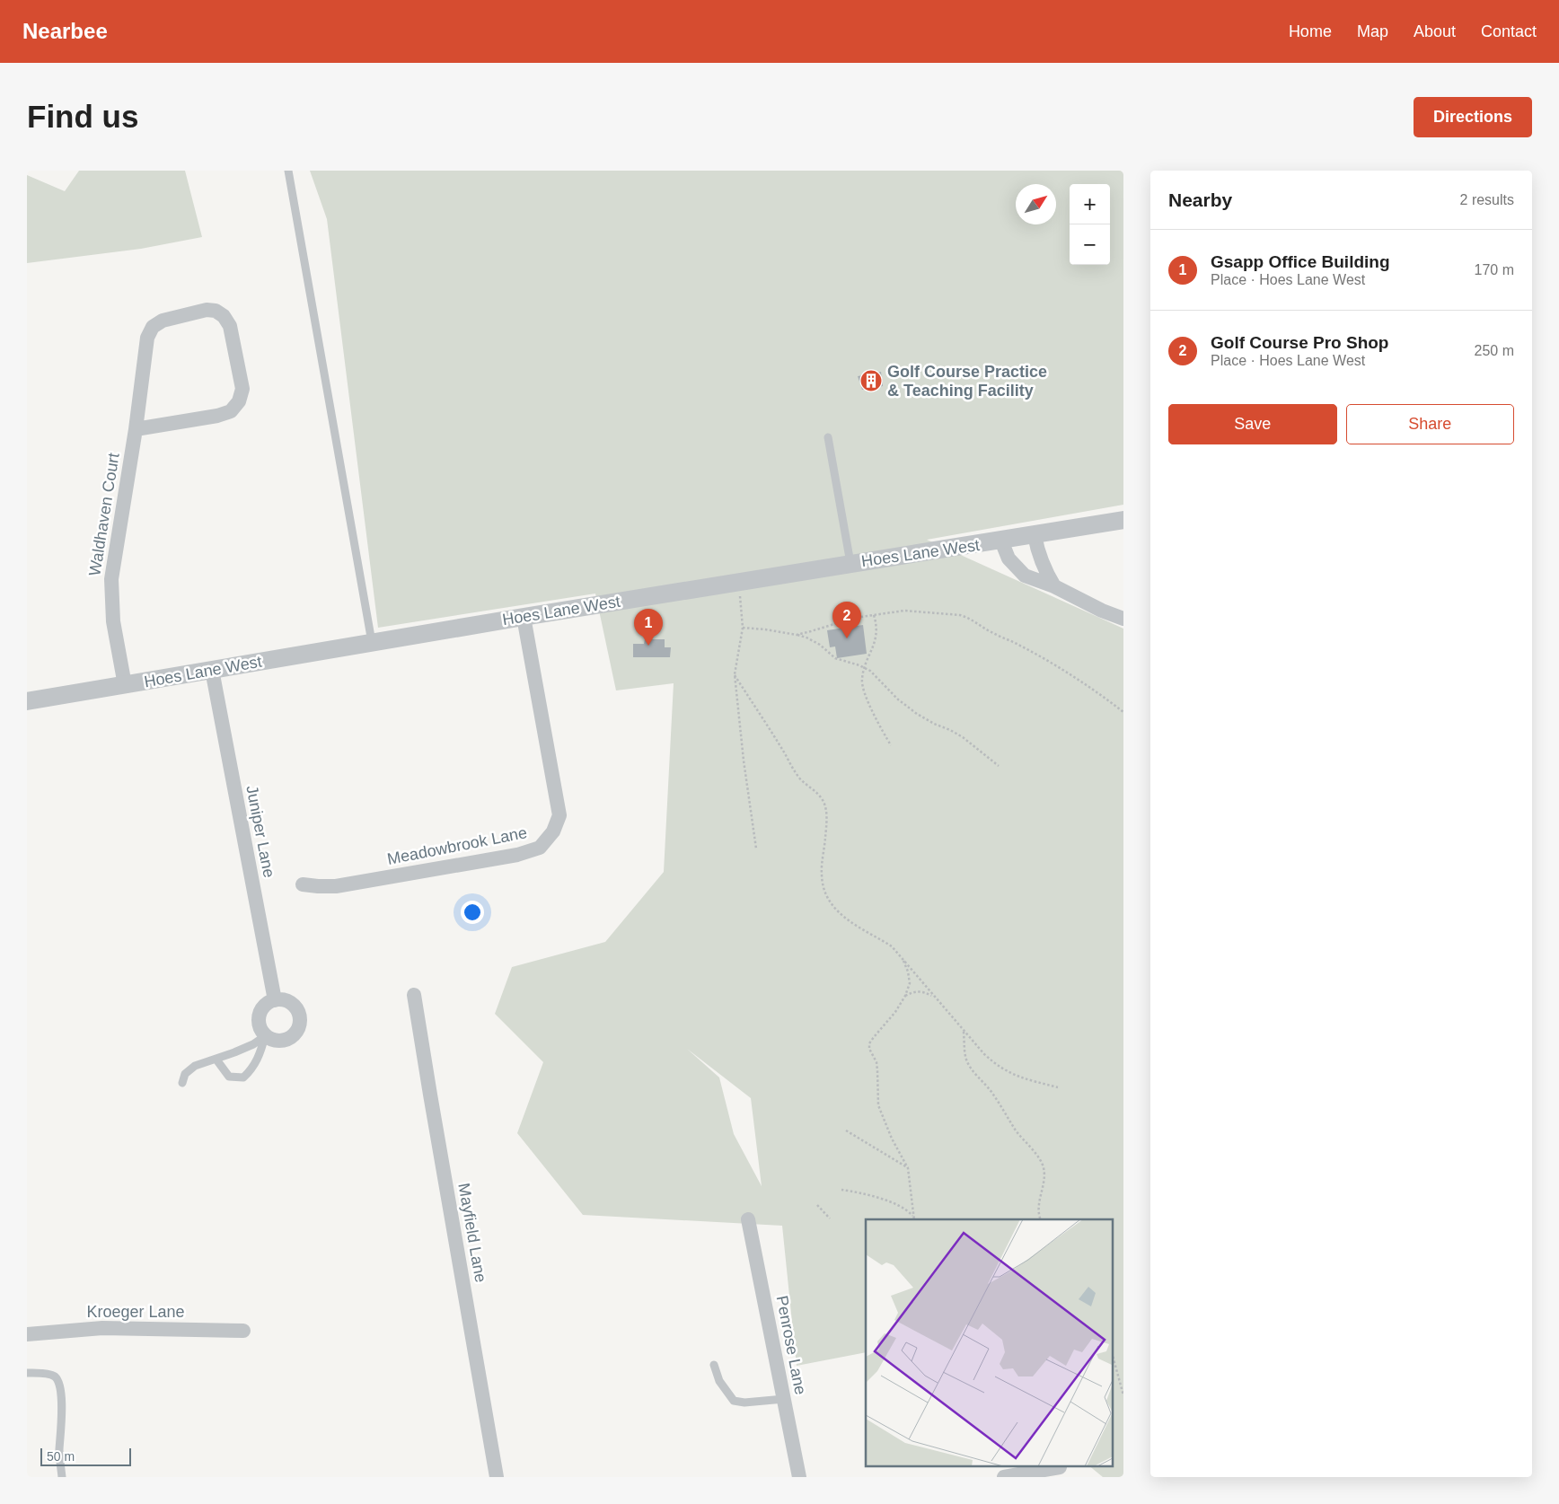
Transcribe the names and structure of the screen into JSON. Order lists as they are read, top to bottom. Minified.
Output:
{"streets":{"street":["Waldhaven Court","Hoes Lane West","Juniper Lane","Meadowbrook Lane","Mayfield Lane","Kroeger Lane","Penrose Lane"]},"crossings":[["Waldhaven Court","Hoes Lane West"],["Hoes Lane West","Juniper Lane"],["Hoes Lane West","Meadowbrook Lane"]],"places":{"building":["Golf Course Practice & Teaching Facility"]},"scale_bar":"50 m","north":"top right","page":{"header":"Nearbee","nav":["Home","Map","About","Contact"],"buttons":["Directions",["Save","Share"]],"title":"Find us","heading":["Nearby","2 results"],"map_buttons":["+","−"],"list":[{"mark":"1","name":"Gsapp Office Building","note":"Place · Hoes Lane West","value":"170 m"},{"mark":"2","name":"Golf Course Pro Shop","note":"Place · Hoes Lane West","value":"250 m"}],"pins":["2","1"],"scale":"50 m"}}
